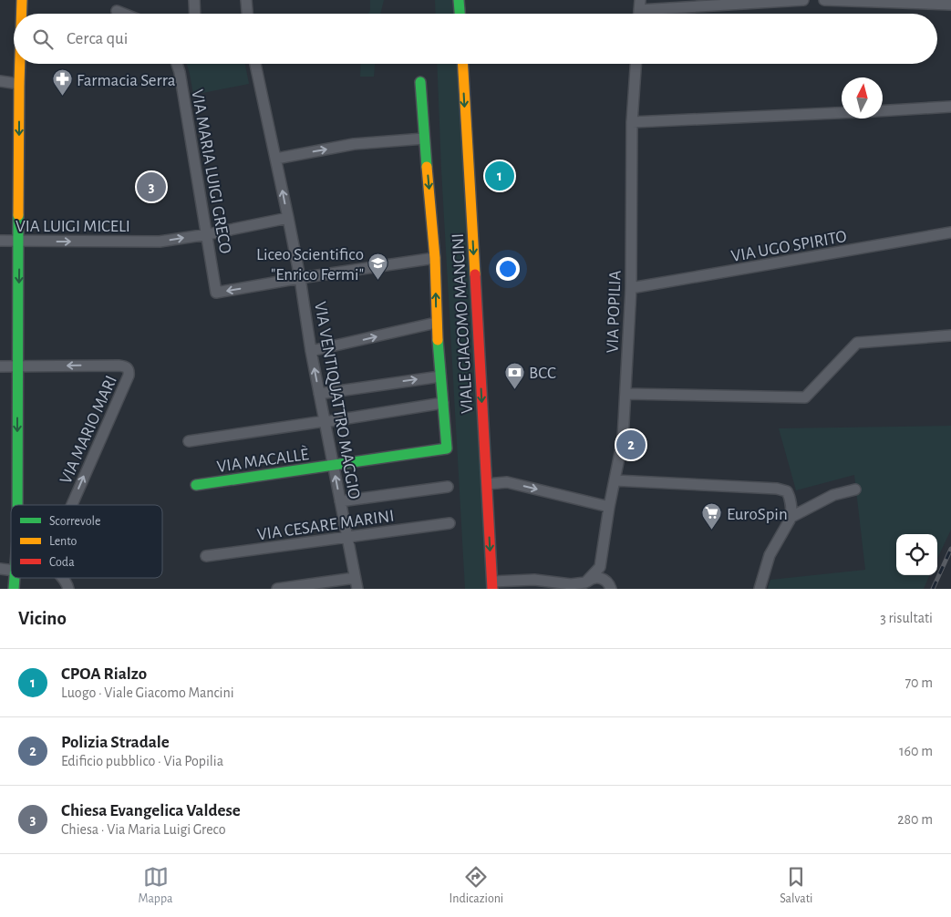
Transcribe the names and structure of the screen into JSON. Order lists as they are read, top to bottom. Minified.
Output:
{"streets":{"street":["VIA MARIA LUIGI GRECO","VIA LUIGI MICELI","VIA UGO SPIRITO","VIA POPILIA","VIALE GIACOMO MANCINI","VIA VENTIQUATTRO MAGGIO","VIA MARIO MARI","VIA MACALLÈ","VIA CESARE MARINI"]},"crossings":[["VIA MARIA LUIGI GRECO","VIA LUIGI MICELI"],["VIA MARIA LUIGI GRECO","VIA VENTIQUATTRO MAGGIO"],["VIA LUIGI MICELI","VIA VENTIQUATTRO MAGGIO"],["VIA UGO SPIRITO","VIA POPILIA"],["VIALE GIACOMO MANCINI","VIA MACALLÈ"],["VIA VENTIQUATTRO MAGGIO","VIA MACALLÈ"],["VIA VENTIQUATTRO MAGGIO","VIA CESARE MARINI"]],"one_way":["VIA LUIGI MICELI","VIALE GIACOMO MANCINI"],"places":{"pharmacy":["Farmacia Serra"],"school or university":["Liceo Scientifico \"Enrico Fermi\""],"bank":["BCC"],"supermarket":["EuroSpin"]},"legend":["Scorrevole","Lento","Coda"],"north":"top","page":{"search":"Cerca qui","pins":["1","3","2"],"heading":["Vicino","3 risultati"],"list":[{"mark":"1","name":"CPOA Rialzo","note":"Luogo · Viale Giacomo Mancini","value":"70 m"},{"mark":"2","name":"Polizia Stradale","note":"Edificio pubblico · Via Popilia","value":"160 m"},{"mark":"3","name":"Chiesa Evangelica Valdese","note":"Chiesa · Via Maria Luigi Greco","value":"280 m"}],"nav":["Mappa","Indicazioni","Salvati"]}}
